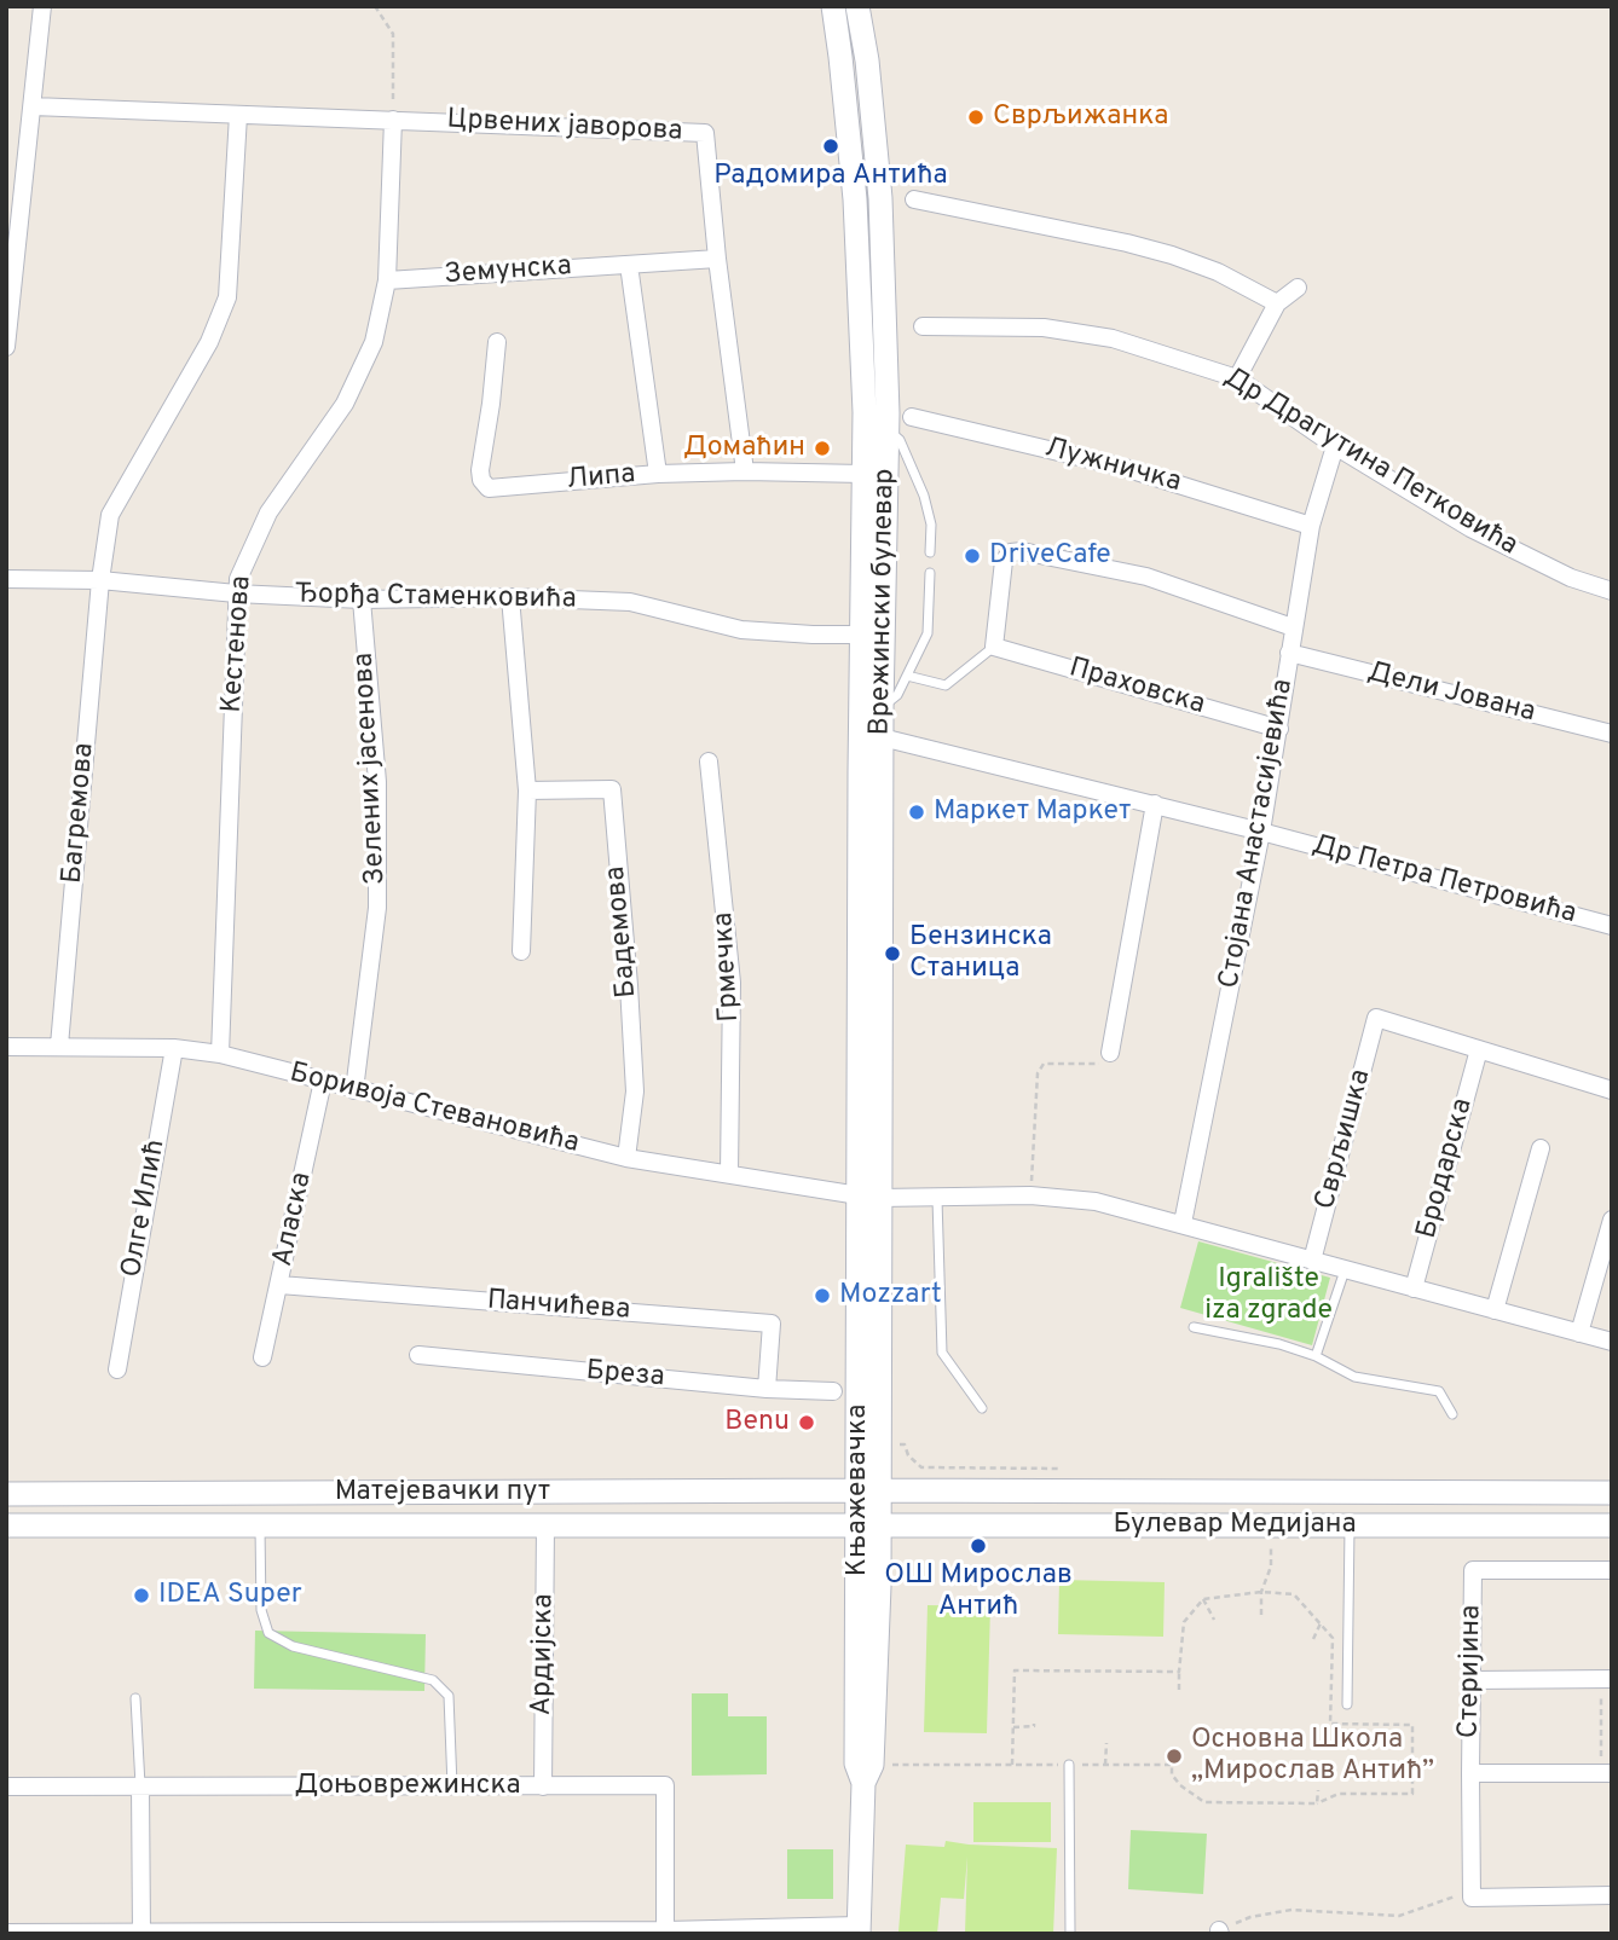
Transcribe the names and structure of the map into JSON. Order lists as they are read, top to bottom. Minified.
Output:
{"streets":{"main road":["Врежински булевар","Књажевачка","Матејевачки пут","Булевар Медијана"],"street":["Црвених јаворова","Земунска","Др Драгутина Петковића","Лужничка","Липа","Ђорђа Стаменковића","Кестенова","Праховска","Дели Јована","Зелених јасенова","Багремова","Стојана Анастасијевића","Др Петра Петровића","Бадемова","Грмечка","Боривоја Стевановића","Сврљишка","Бродарска","Олге Илић","Аласка","Панчићева","Бреза","Ардијска","Стеријина","Доњоврежинска"]},"crossings":[["Црвених јаворова","Земунска"],["Црвених јаворова","Липа"],["Црвених јаворова","Кестенова"],["Земунска","Кестенова"],["Др Драгутина Петковића","Стојана Анастасијевића"],["Лужничка","Стојана Анастасијевића"],["Липа","Врежински булевар"],["Ђорђа Стаменковића","Врежински булевар"],["Ђорђа Стаменковића","Кестенова"],["Ђорђа Стаменковића","Зелених јасенова"],["Ђорђа Стаменковића","Багремова"],["Врежински булевар","Др Петра Петровића"],["Врежински булевар","Боривоја Стевановића"],["Врежински булевар","Књажевачка"],["Кестенова","Боривоја Стевановића"],["Праховска","Стојана Анастасијевића"],["Дели Јована","Стојана Анастасијевића"],["Зелених јасенова","Боривоја Стевановића"],["Багремова","Боривоја Стевановића"],["Стојана Анастасијевића","Др Петра Петровића"],["Стојана Анастасијевића","Боривоја Стевановића"],["Бадемова","Боривоја Стевановића"],["Грмечка","Боривоја Стевановића"],["Боривоја Стевановића","Сврљишка"],["Боривоја Стевановића","Бродарска"],["Боривоја Стевановића","Олге Илић"],["Боривоја Стевановића","Аласка"],["Боривоја Стевановића","Књажевачка"],["Сврљишка","Бродарска"],["Аласка","Панчићева"],["Панчићева","Бреза"],["Књажевачка","Матејевачки пут"],["Књажевачка","Булевар Медијана"],["Матејевачки пут","Булевар Медијана"],["Матејевачки пут","Ардијска"],["Ардијска","Доњоврежинска"]],"parks":["Igralište iza zgrade"],"places":["Сврљижанка","Радомира Антића","Домаћин","DriveCafe","Маркет Маркет","Бензинска Станица","Mozzart","Benu","ОШ Мирослав Антић","IDEA Super","Основна Школа „Мирослав Антић”"]}
